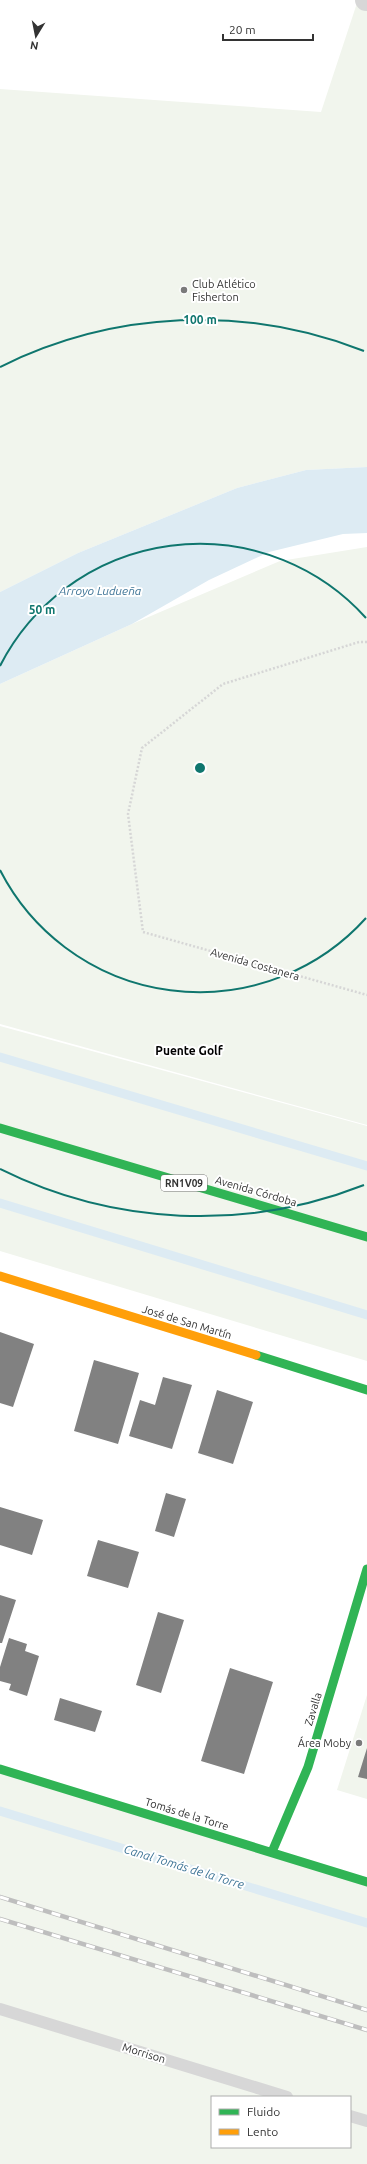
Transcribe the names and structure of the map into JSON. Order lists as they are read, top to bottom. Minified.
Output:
{"streets":{"street":["RN1V09","Avenida Córdoba","José de San Martín","Zavalla","Tomás de la Torre"],"lane":["Morrison"],"path":["Avenida Costanera"]},"crossings":[["Zavalla","Tomás de la Torre"]],"districts":["Puente Golf"],"water":["Arroyo Ludueña","Canal Tomás de la Torre"],"places":["Club Atlético Fisherton","Área Moby"],"legend":["Fluido","Lento"],"scale_bar":"20 m","north":"bottom","rings":["100 m","50 m"]}
